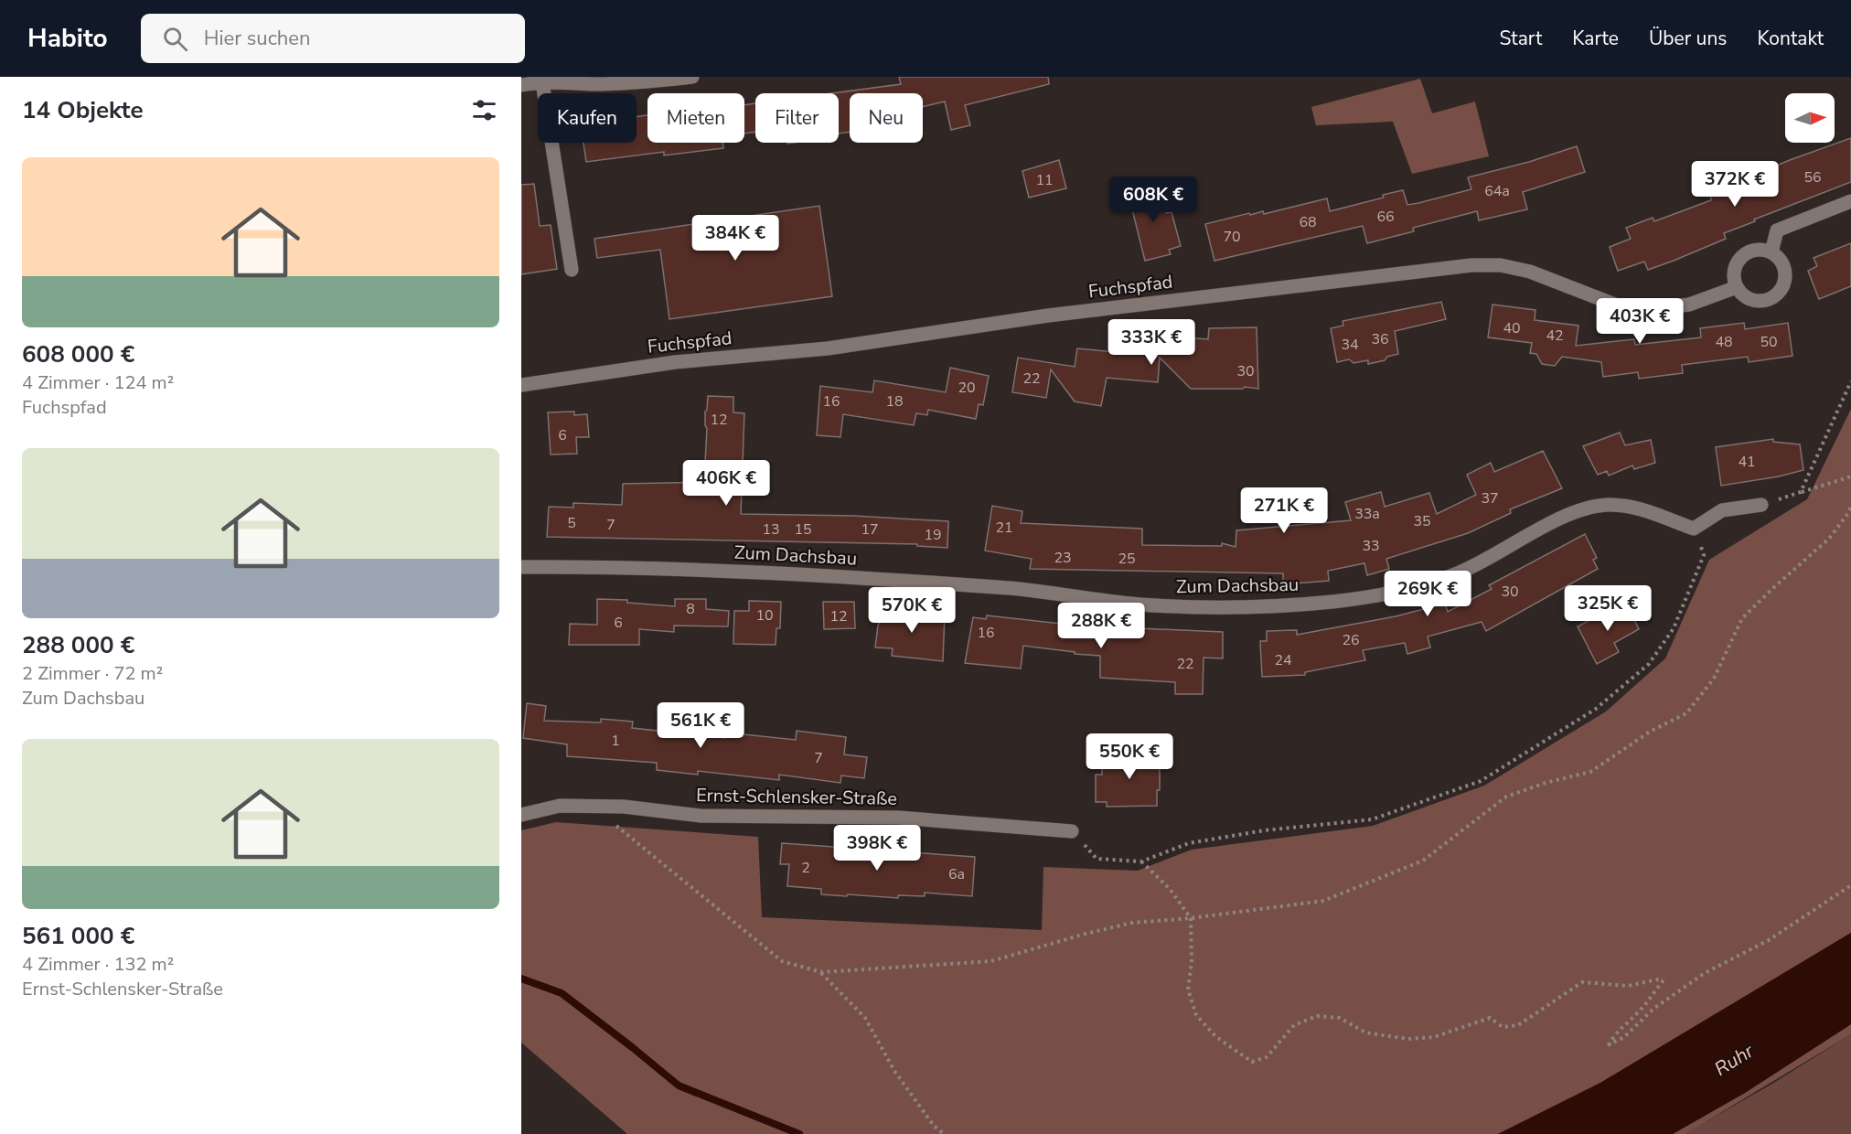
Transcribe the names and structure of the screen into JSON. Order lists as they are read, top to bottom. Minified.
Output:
{"streets":{"street":["Fuchspfad","Zum Dachsbau","Ernst-Schlensker-Straße"]},"water":["Ruhr"],"house_numbers":["56","11","64a","66","68","70","40","42","36","48","50","34","30","22","20","16","18","12","6","41","37","33a","35","5","7","21","13","15","17","19","33","23","25","30","8","10","12","6","16","26","24","22","1","7","2","6a"],"north":"right","page":{"header":"Habito","search":"Hier suchen","nav":["Start","Karte","Über uns","Kontakt"],"heading":"14 Objekte","chip":["Kaufen","Mieten","Filter","Neu"],"list":[{"name":"608 000 €","note":"4 Zimmer · 124 m² · Fuchspfad"},{"name":"288 000 €","note":"2 Zimmer · 72 m² · Zum Dachsbau"},{"name":"561 000 €","note":"4 Zimmer · 132 m² · Ernst-Schlensker-Straße"}],"price":["372K €","608K €","384K €","403K €","333K €","406K €","271K €","269K €","325K €","570K €","288K €","561K €","550K €","398K €"]}}
